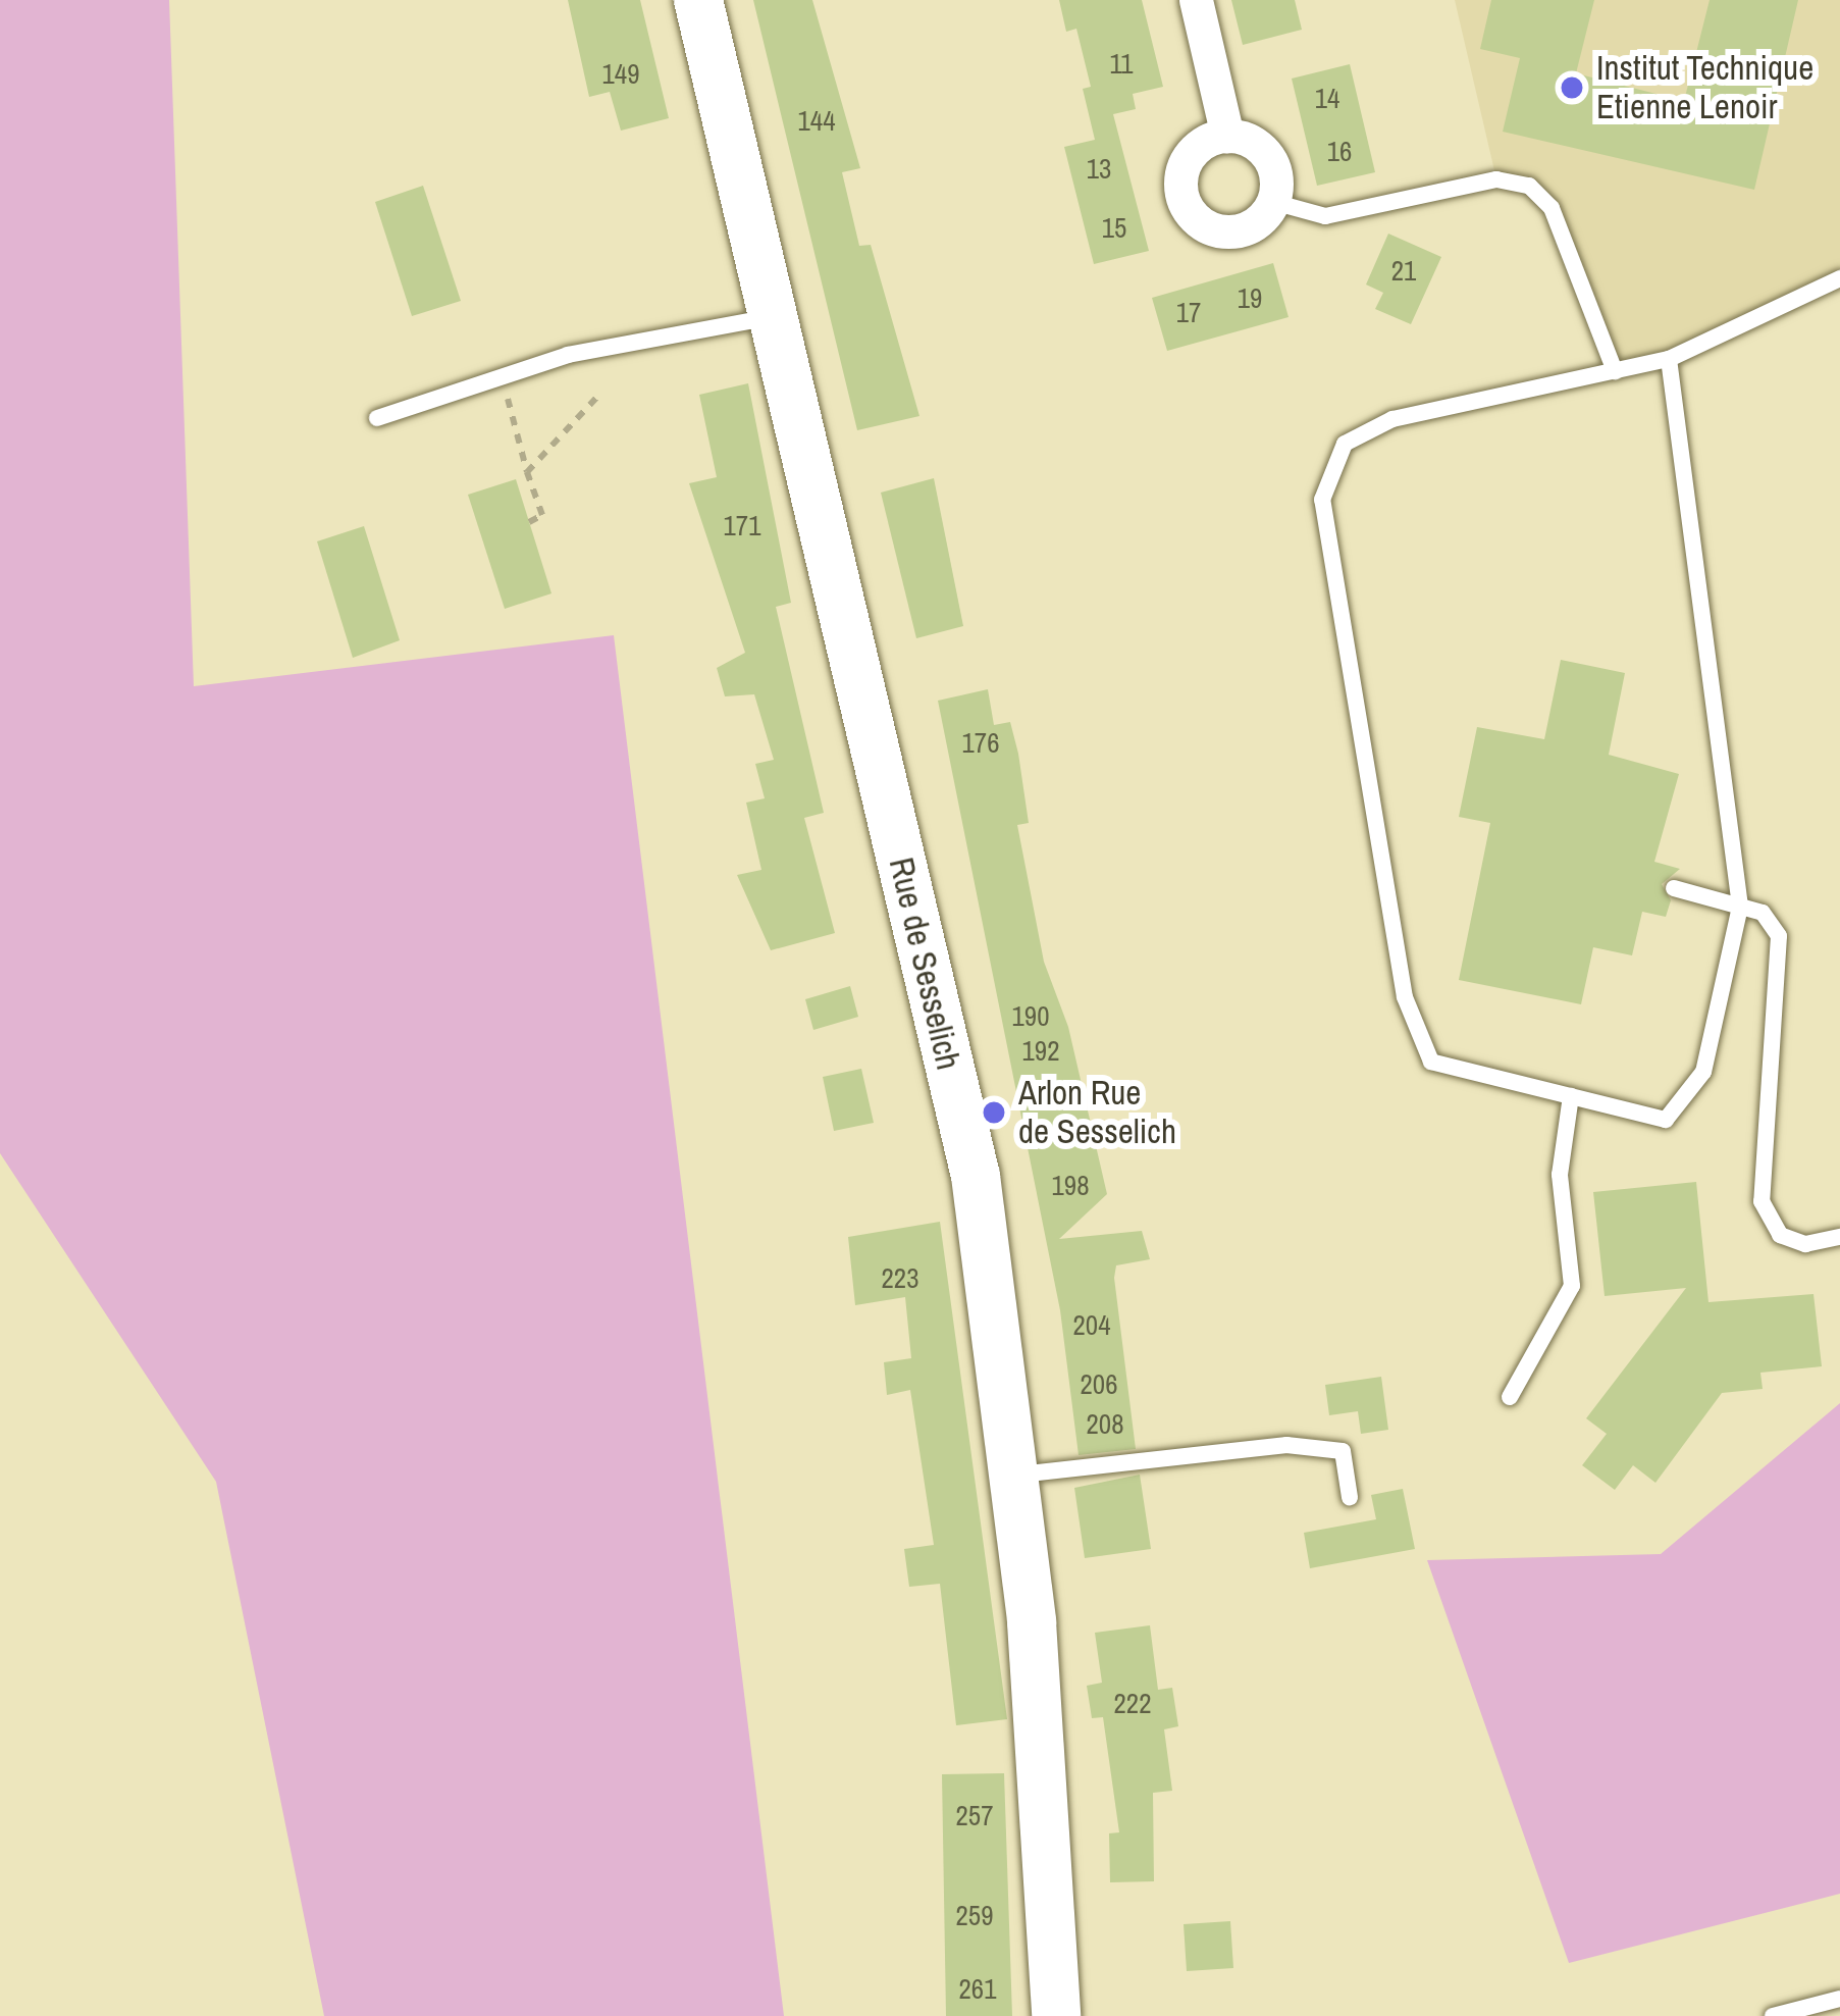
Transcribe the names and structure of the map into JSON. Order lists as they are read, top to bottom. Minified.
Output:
{"streets":{"street":["Rue de Sesselich"]},"places":["Institut Technique Etienne Lenoir","Arlon Rue de Sesselich"],"house_numbers":["11","149","14","144","16","13","15","21","19","17","171","176","190","192","198","223","204","206","208","222","257","259","261"]}
